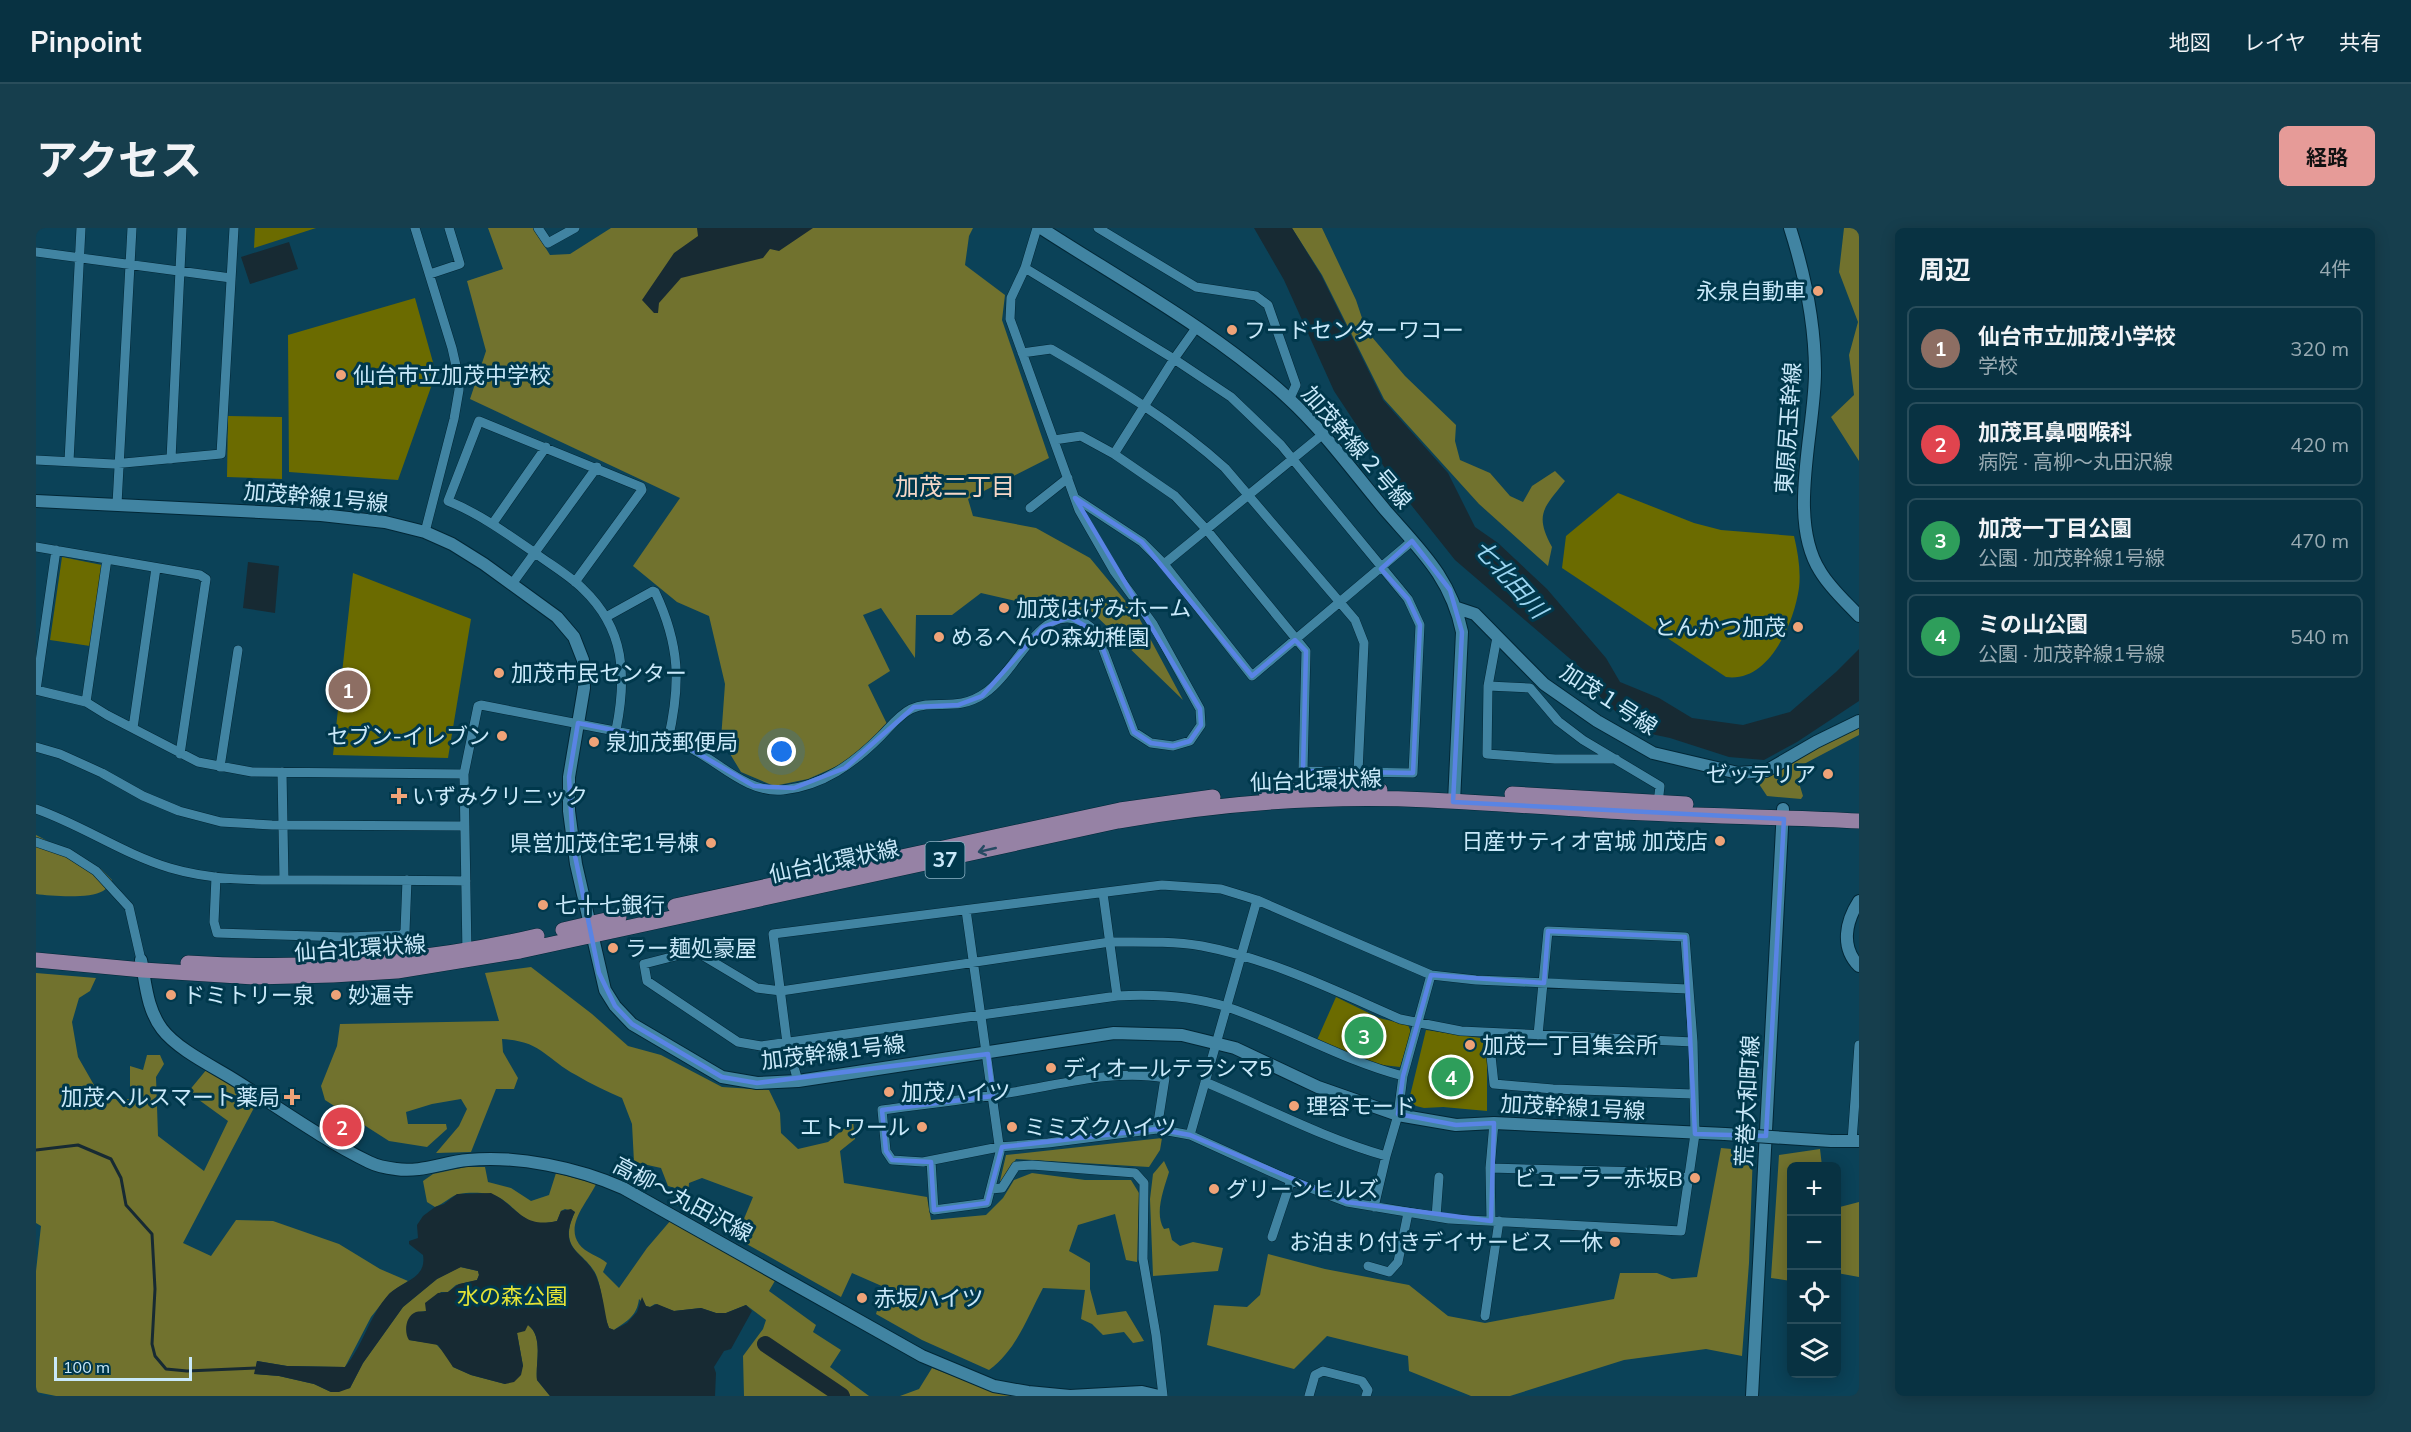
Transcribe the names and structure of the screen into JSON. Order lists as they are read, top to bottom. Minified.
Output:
{"streets":{"main road":["仙台北環状線","37"],"street":["東原尻玉幹線","加茂幹線２号線","加茂幹線1号線","加茂１号線","荒巻大和町線","高柳～丸田沢線"]},"crossings":[["加茂幹線２号線","加茂１号線"],["加茂幹線２号線","仙台北環状線"],["加茂幹線1号線","仙台北環状線"],["仙台北環状線","荒巻大和町線"],["仙台北環状線","高柳～丸田沢線"]],"districts":["加茂二丁目"],"water":["七北田川"],"parks":["水の森公園"],"places":{"other":["永泉自動車","フードセンターワコー","仙台市立加茂中学校","加茂はげみホーム","とんかつ加茂","めるへんの森幼稚園","加茂市民センター","セブン-イレブン","泉加茂郵便局","ゼッテリア","日産サティオ宮城 加茂店","県営加茂住宅1号棟","七十七銀行","ラー麺処豪屋","ドミトリー泉","妙遍寺","加茂一丁目集会所","ディオールテラシマ5","加茂ハイツ","理容モード","エトワール","ミミズクハイツ","ビューラー赤坂B","グリーンヒルズ","お泊まり付きデイサービス 一休","赤坂ハイツ"],"health":["いずみクリニック","加茂ヘルスマート薬局"]},"scale_bar":"100 m","page":{"header":"Pinpoint","nav":["地図","レイヤ","共有"],"title":"アクセス","buttons":"経路","heading":["周辺","4件"],"list":[{"mark":"1","name":"仙台市立加茂小学校","note":"学校","value":"320 m"},{"mark":"2","name":"加茂耳鼻咽喉科","note":"病院 · 高柳～丸田沢線","value":"420 m"},{"mark":"3","name":"加茂一丁目公園","note":"公園 · 加茂幹線1号線","value":"470 m"},{"mark":"4","name":"ミの山公園","note":"公園 · 加茂幹線1号線","value":"540 m"}],"pins":["1","3","4","2"],"map_buttons":["+","−"],"scale":"100 m"}}
